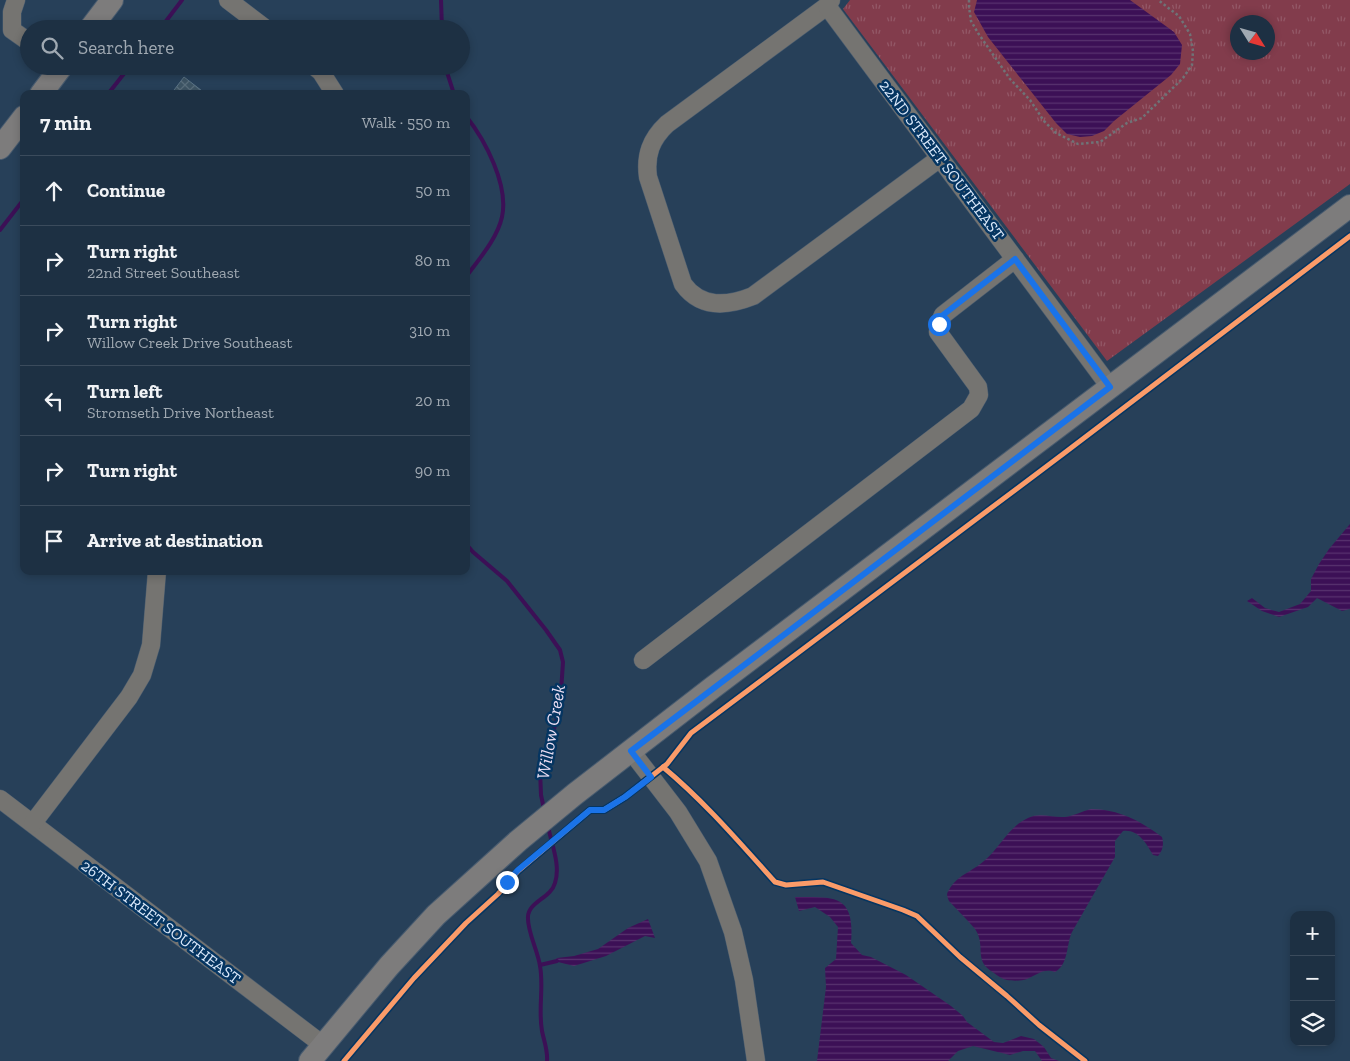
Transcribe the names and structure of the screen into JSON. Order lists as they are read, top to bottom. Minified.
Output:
{"streets":{"street":["22ND STREET SOUTHEAST","26TH STREET SOUTHEAST"]},"water":["Willow Creek"],"north":"bottom right","page":{"search":"Search here","heading":["7 min","Walk · 550 m"],"list":[["Continue","50 m"],["Turn right","22nd Street Southeast","80 m"],["Turn right","Willow Creek Drive Southeast","310 m"],["Turn left","Stromseth Drive Northeast","20 m"],["Turn right","90 m"],"Arrive at destination"],"map_buttons":["+","−"]}}
